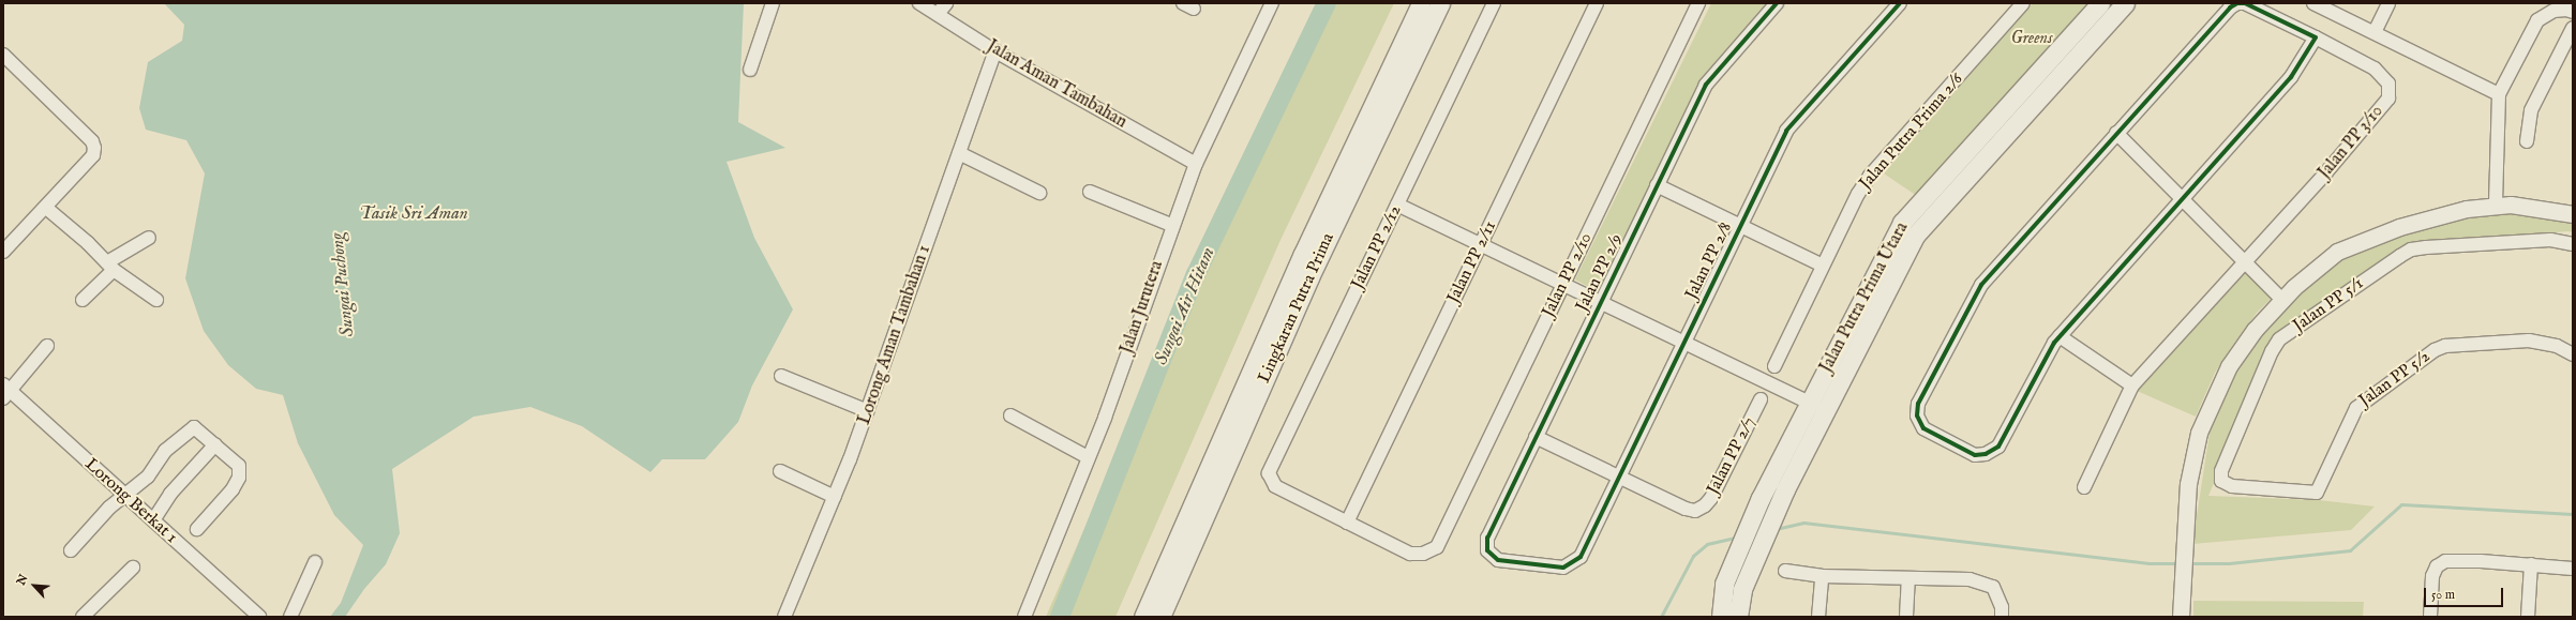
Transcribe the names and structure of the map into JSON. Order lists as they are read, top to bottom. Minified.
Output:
{"streets":{"main road":["Jalan Putra Prima Utara","Lingkaran Putra Prima"],"street":["Jalan Aman Tambahan","Jalan Putra Prima 2/6","Jalan PP 3/10","Jalan PP 2/12","Jalan PP 2/8","Jalan PP 2/11","Jalan PP 2/9","Jalan PP 2/10","Jalan PP 5/1","Jalan Jurutera","Lorong Aman Tambahan 1","Jalan PP 5/2","Jalan PP 2/7","Lorong Berkat 1"]},"crossings":[["Jalan Aman Tambahan","Jalan Jurutera"],["Jalan Aman Tambahan","Lorong Aman Tambahan 1"],["Jalan PP 2/12","Jalan PP 2/11"],["Jalan PP 2/12","Jalan PP 2/10"],["Jalan PP 2/8","Jalan PP 2/9"],["Jalan PP 2/8","Jalan PP 2/7"],["Jalan PP 2/11","Jalan PP 2/10"],["Jalan PP 2/9","Jalan PP 2/7"],["Jalan PP 5/1","Jalan PP 5/2"]],"water":["Tasik Sri Aman","Sungai Puchong","Sungai Air Hitam"],"parks":["Greens"],"scale_bar":"50 m","north":"top left"}
